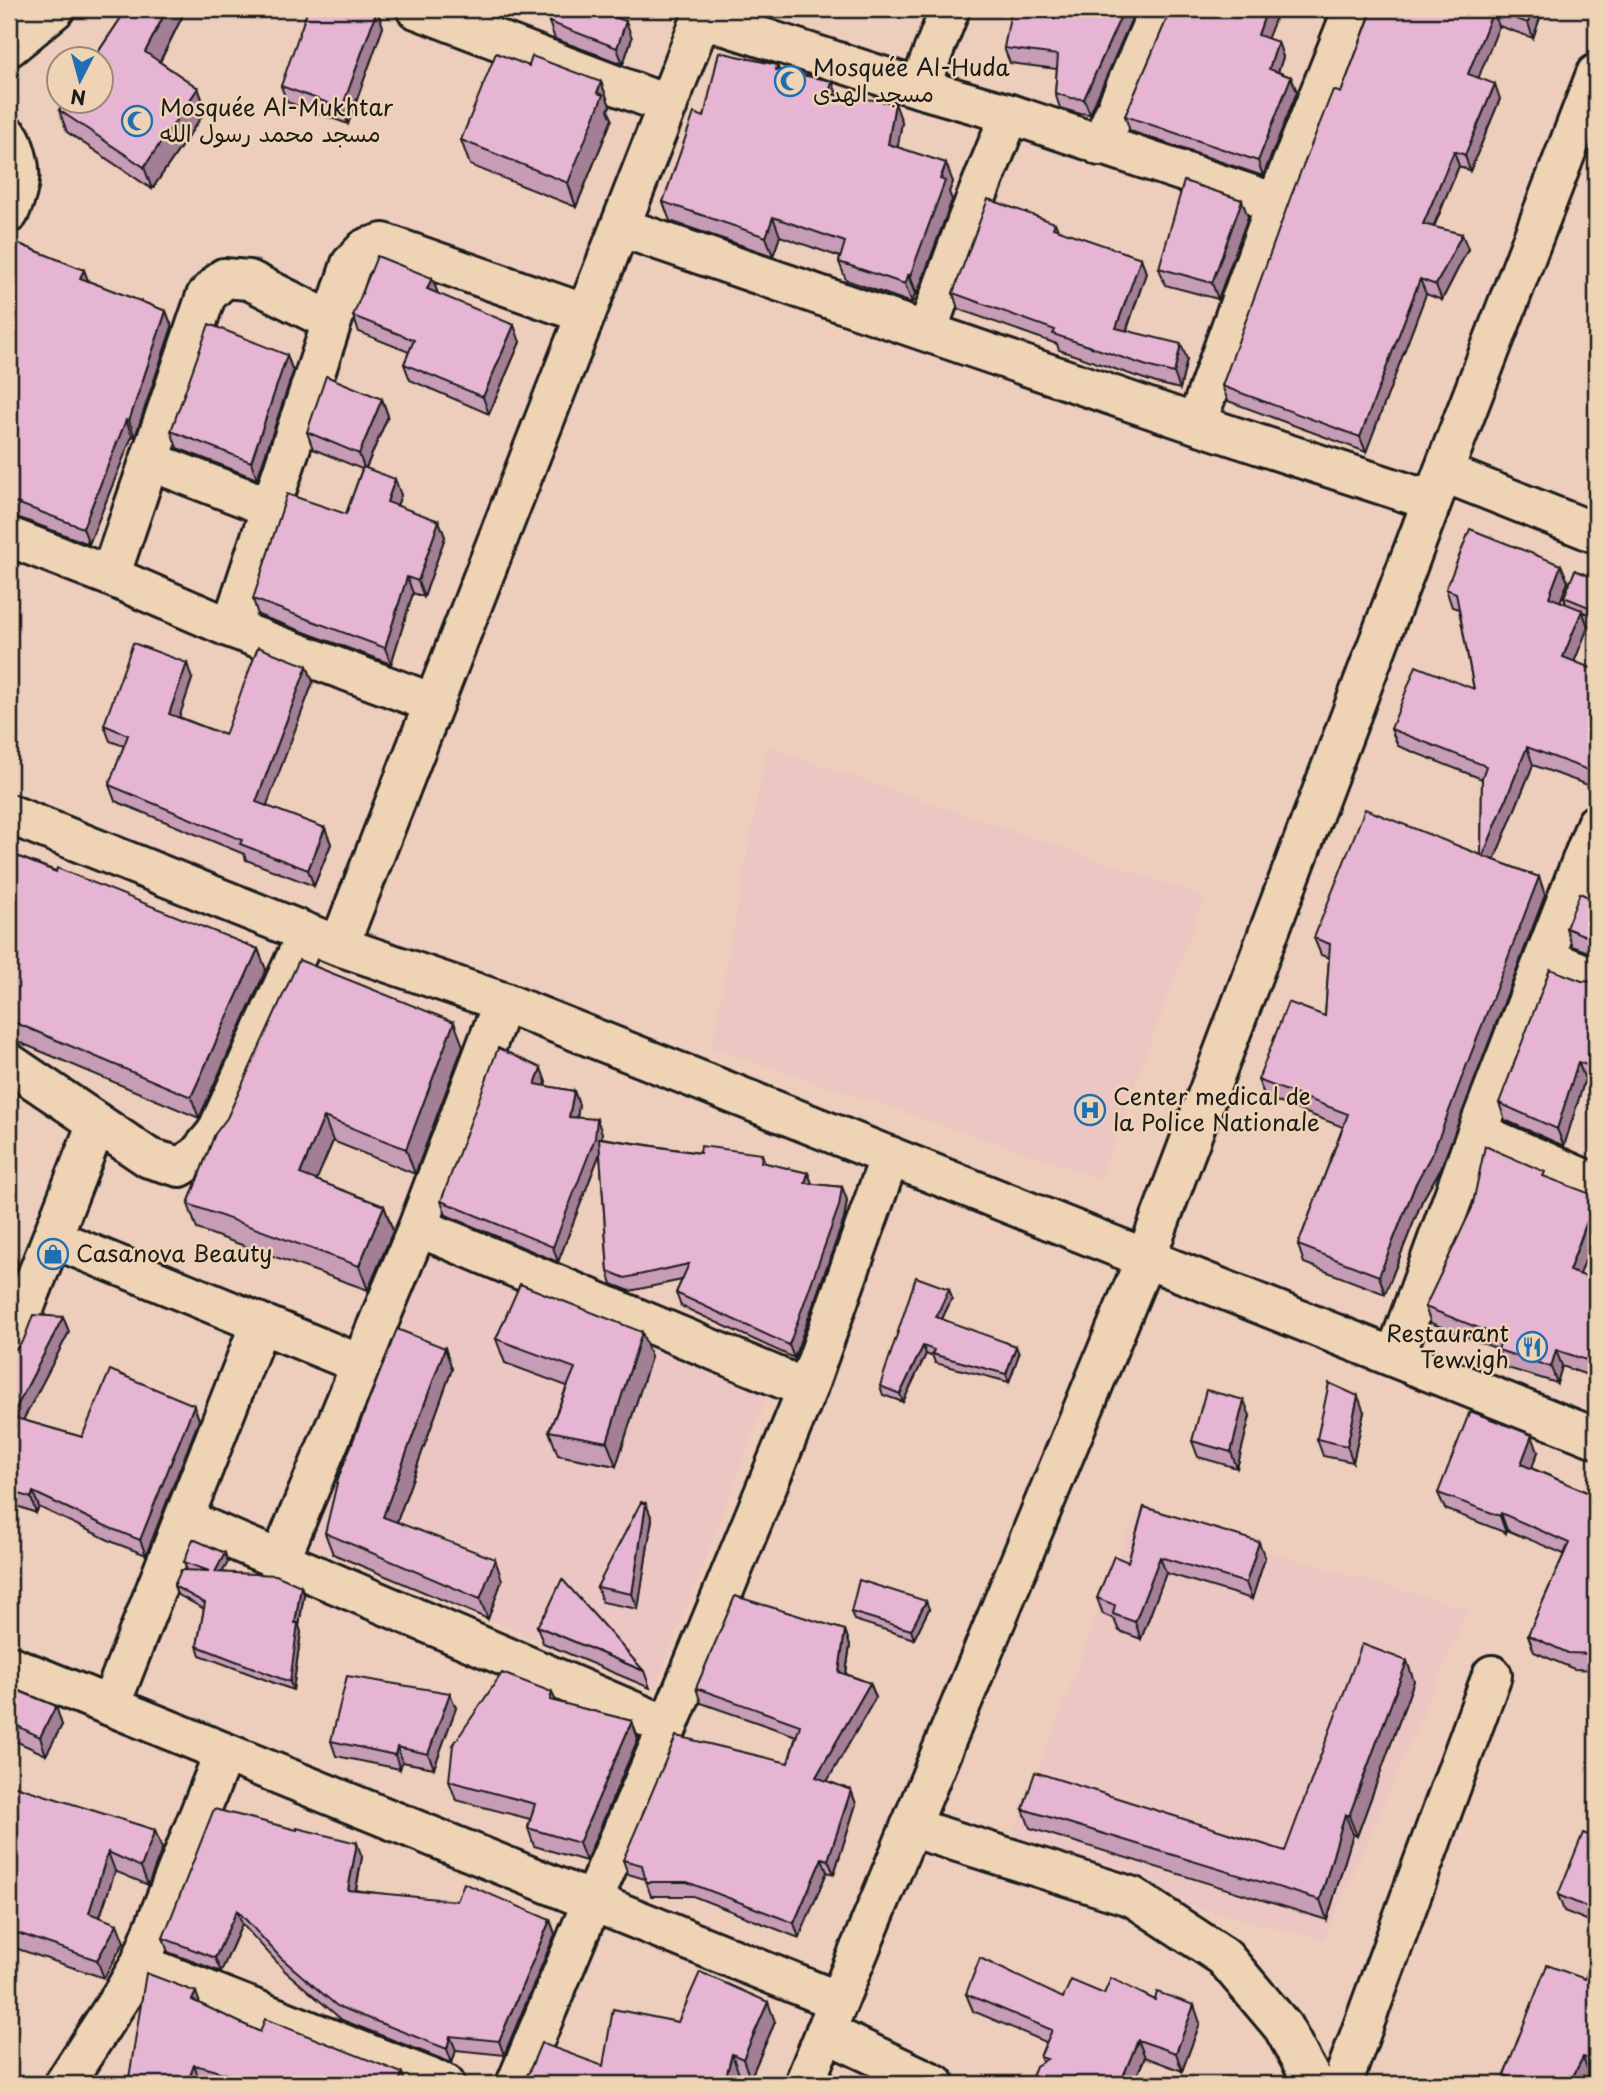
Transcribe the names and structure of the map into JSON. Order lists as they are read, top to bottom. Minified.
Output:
{"places":{"mosque":["Mosquée Al-Huda مسجد الهدى","Mosquée Al-Mukhtar مسجد محمد رسول الله"],"hospital":["Center medical de la Police Nationale"],"shop":["Casanova Beauty"],"restaurant":["Restaurant Tewvigh"]},"north":"bottom"}
